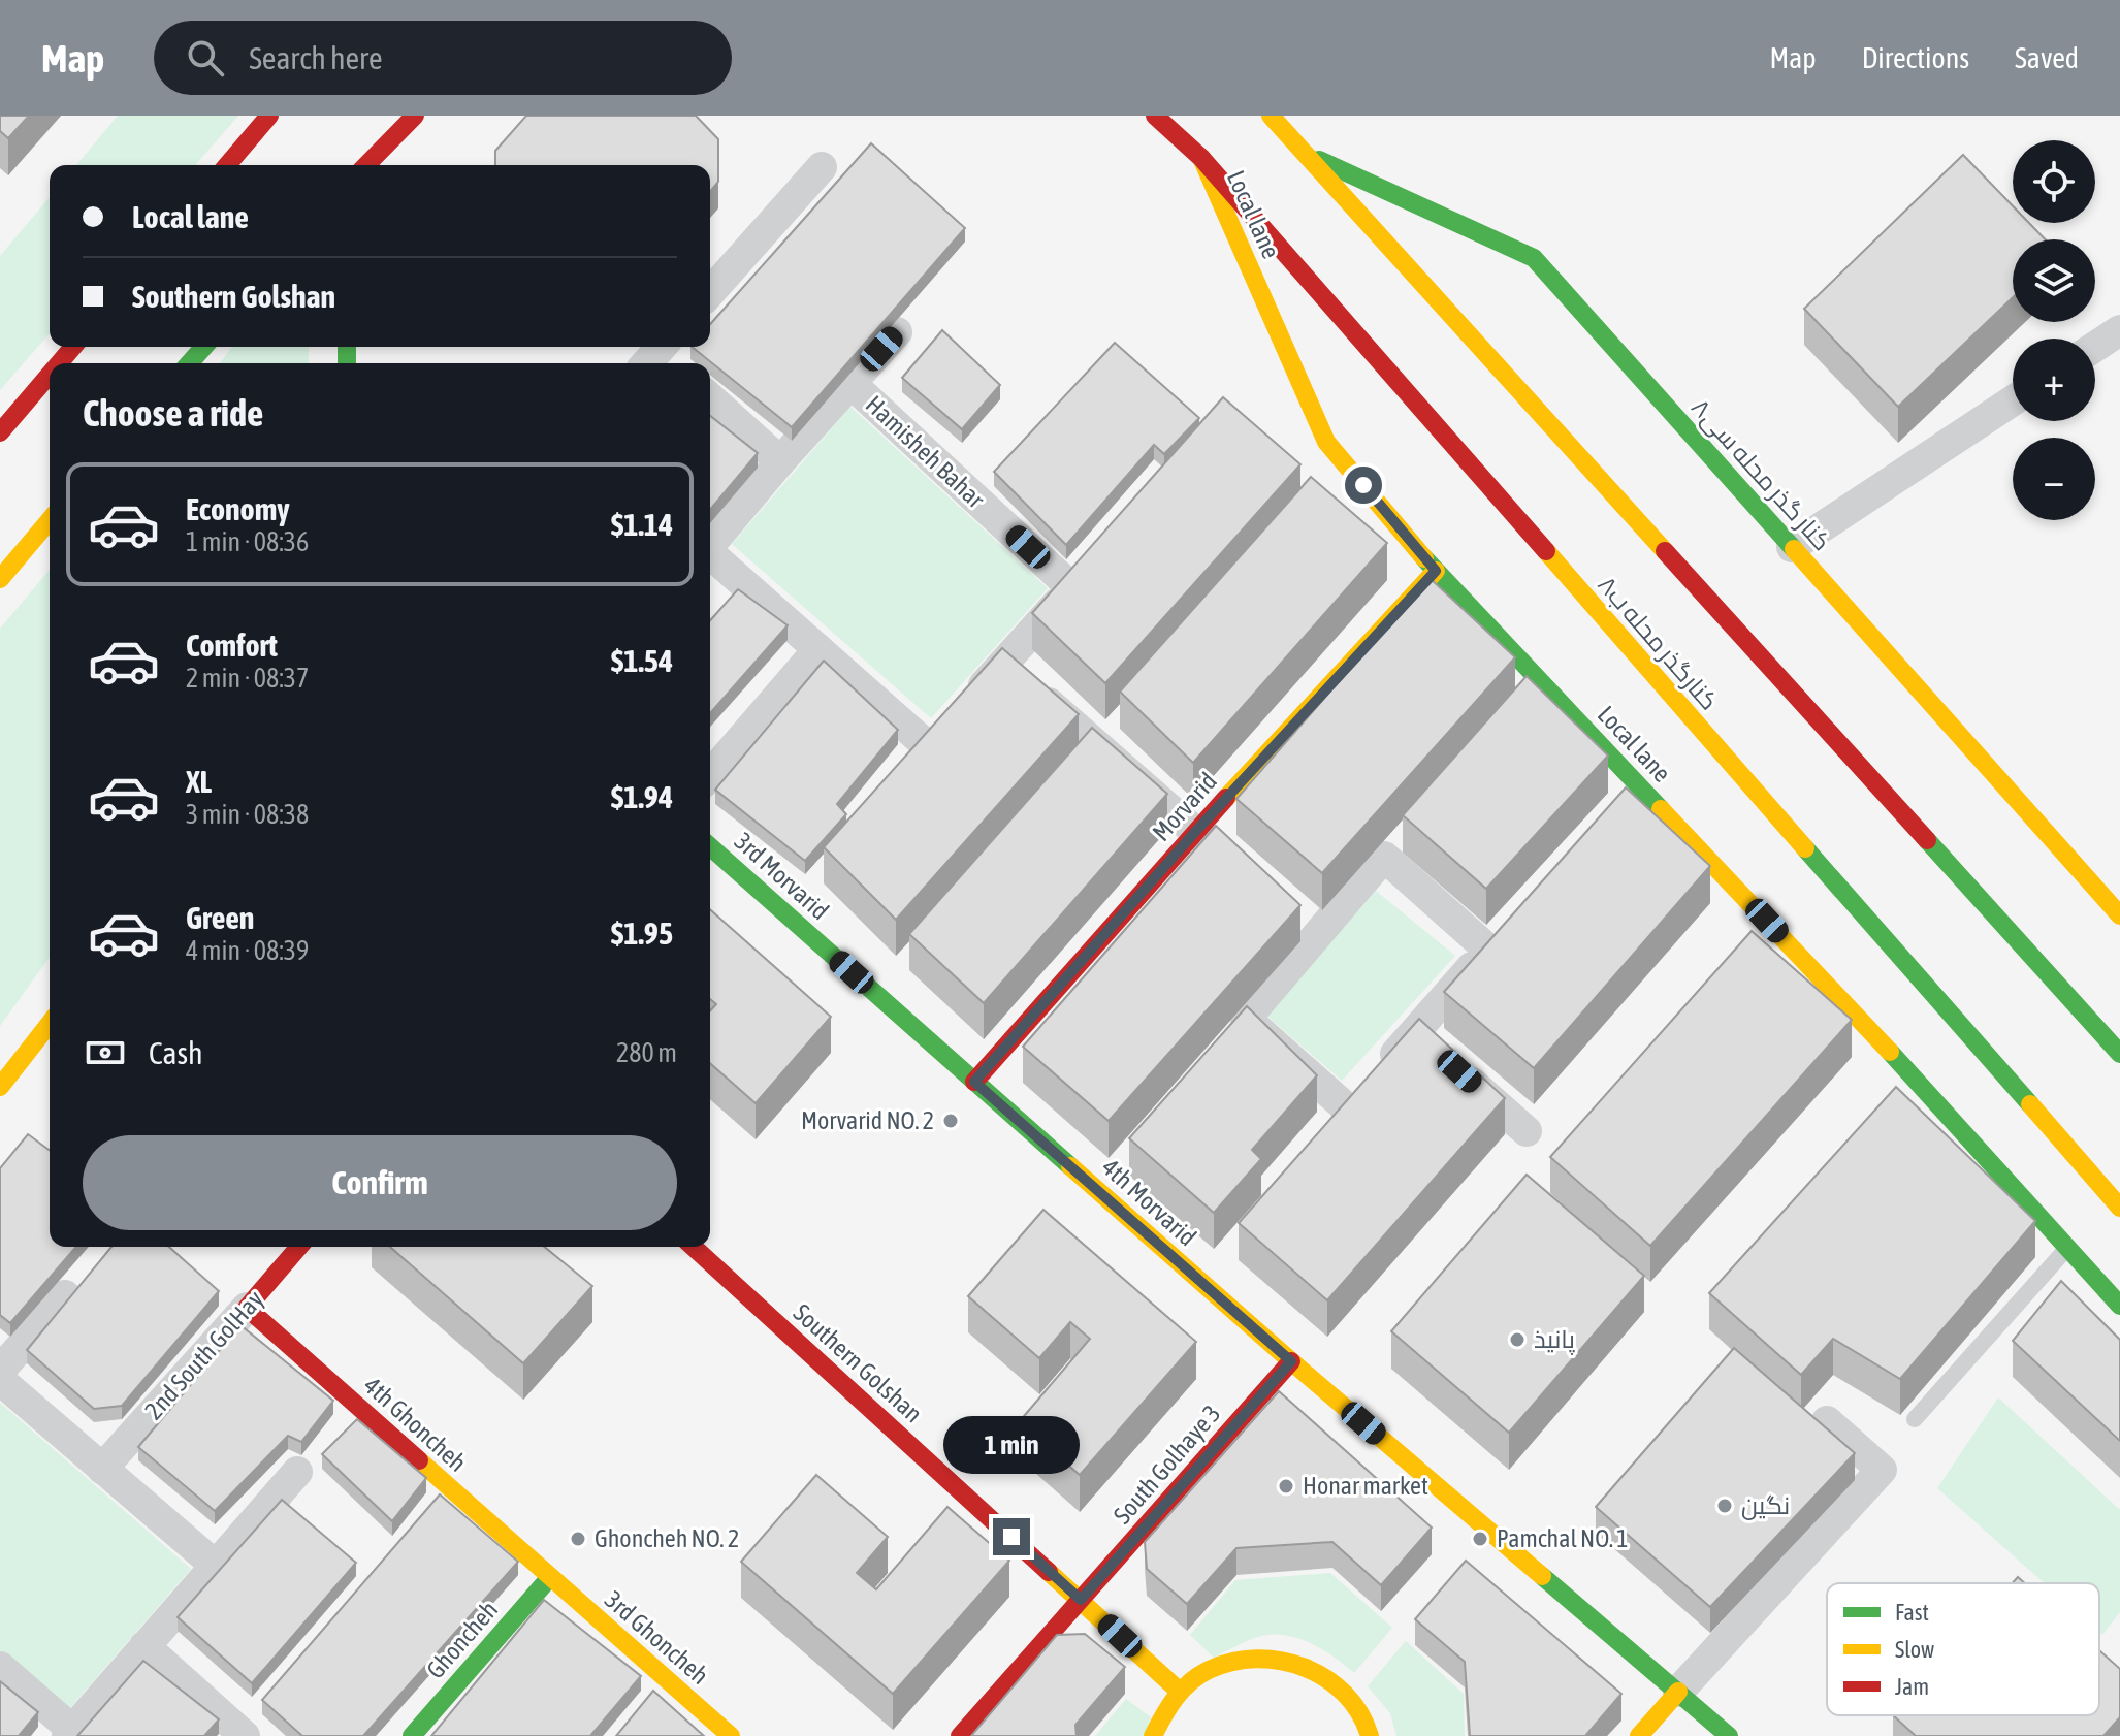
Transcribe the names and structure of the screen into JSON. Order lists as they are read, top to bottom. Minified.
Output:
{"streets":{"street":["Local lane","Hamisheh Bahar","کنار گذر محله سی۸","کنارگذر محله ب۸","Morvarid","3rd Morvarid","4th Morvarid","2nd South GolHay","Southern Golshan","4th Ghoncheh","South Golhaye 3","3rd Ghoncheh","Ghoncheh"]},"crossings":[["Local lane","کنارگذر محله ب۸"],["Local lane","Morvarid"],["Morvarid","3rd Morvarid"],["Morvarid","4th Morvarid"],["3rd Morvarid","4th Morvarid"],["4th Morvarid","South Golhaye 3"],["2nd South GolHay","4th Ghoncheh"],["Southern Golshan","South Golhaye 3"],["4th Ghoncheh","3rd Ghoncheh"],["4th Ghoncheh","Ghoncheh"],["3rd Ghoncheh","Ghoncheh"]],"places":["Morvarid NO. 2","پانیذ","Honar market","نگین","Ghoncheh NO. 2","Pamchal NO. 1"],"legend":["Fast","Slow","Jam"],"page":{"header":"Map","search":"Search here","nav":["Map","Directions","Saved"],"map_buttons":["+","−"],"banner":["Local lane","Southern Golshan"],"heading":"Choose a ride","list":[{"name":"Economy","note":"1 min · 08:36","value":"$1.14"},{"name":"Comfort","note":"2 min · 08:37","value":"$1.54"},{"name":"XL","note":"3 min · 08:38","value":"$1.94"},{"name":"Green","note":"4 min · 08:39","value":"$1.95"}],"pay":["Cash","280 m"],"buttons":"Confirm","bubble":"1 min"}}
